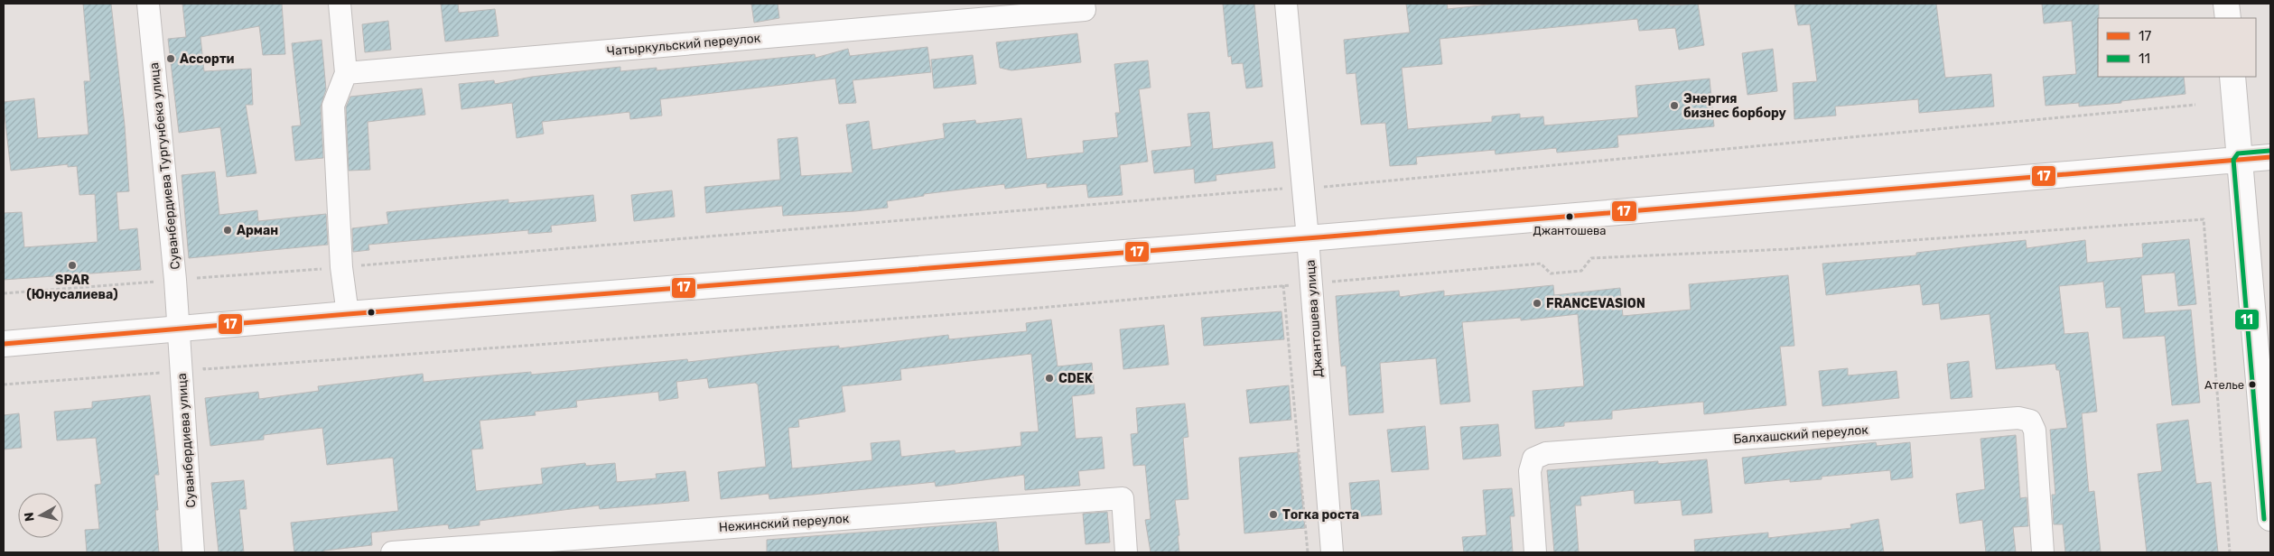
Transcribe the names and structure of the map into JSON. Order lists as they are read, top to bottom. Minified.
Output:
{"streets":{"street":["Чатыркульский переулок","Суванбердиева Тургунбека улица","Джантошева улица","Балхашский переулок","Суванбердиева улица","Нежинский переулок"]},"crossings":[["Суванбердиева Тургунбека улица","Суванбердиева улица"]],"places":["Ассорти","Энергия бизнес борбору","Джантошева","Арман","SPAR (Юнусалиева)","FRANCEVASION","CDEK","Ателье","Тогка роста"],"lines":["transit line 11","transit line 17"],"legend":["17","11"],"north":"left"}
